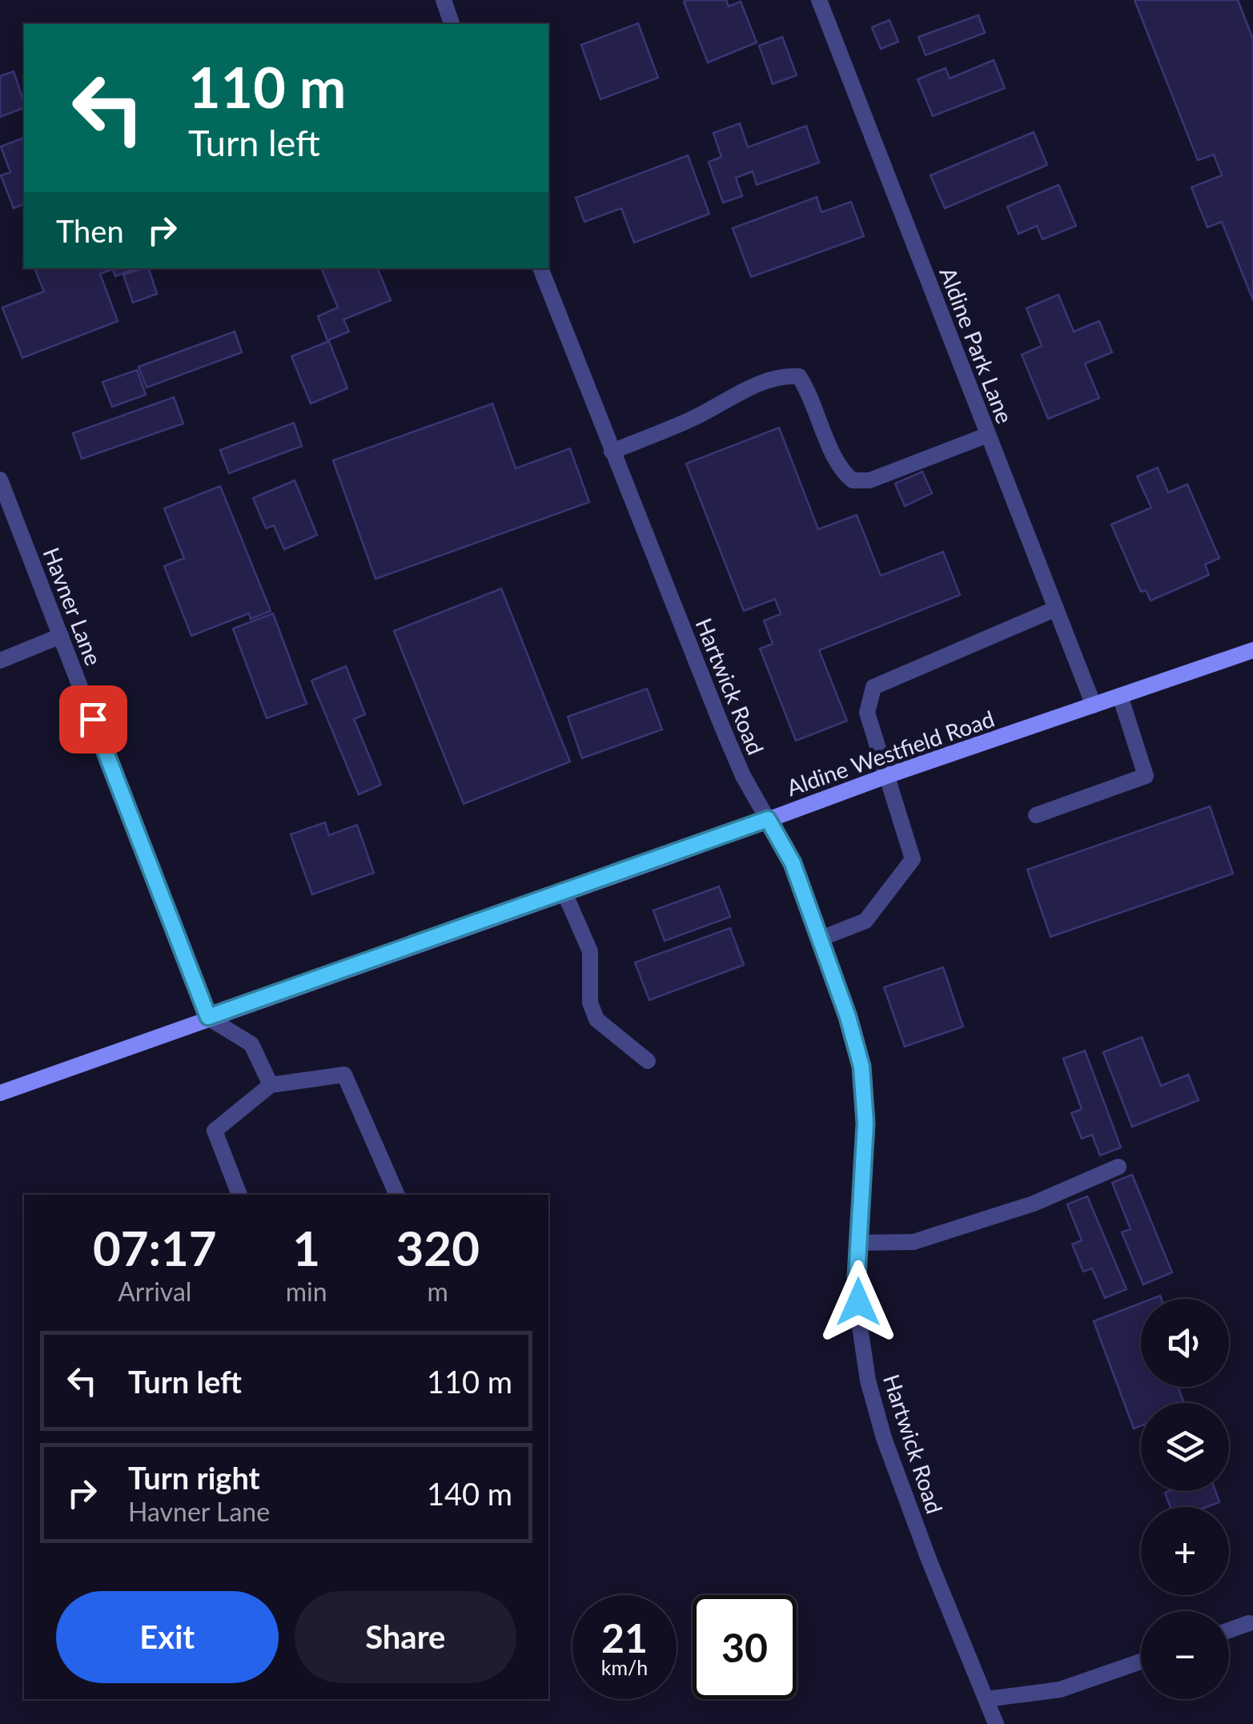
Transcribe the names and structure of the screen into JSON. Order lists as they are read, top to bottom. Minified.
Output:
{"streets":{"main road":["Aldine Westfield Road"],"street":["Aldine Park Lane","Havner Lane","Hartwick Road"]},"crossings":[["Aldine Park Lane","Aldine Westfield Road"],["Havner Lane","Aldine Westfield Road"],["Hartwick Road","Aldine Westfield Road"]],"page":{"turn":["110 m","Turn left"],"then":"Then","eta":["07:17","Arrival","1","min","320","m"],"map_buttons":["+","−"],"list":[{"name":"Turn left","value":"110 m"},{"name":"Turn right","note":"Havner Lane","value":"140 m"}],"buttons":["Exit","Share"],"speed":"21 km/h","limit":"30"}}
